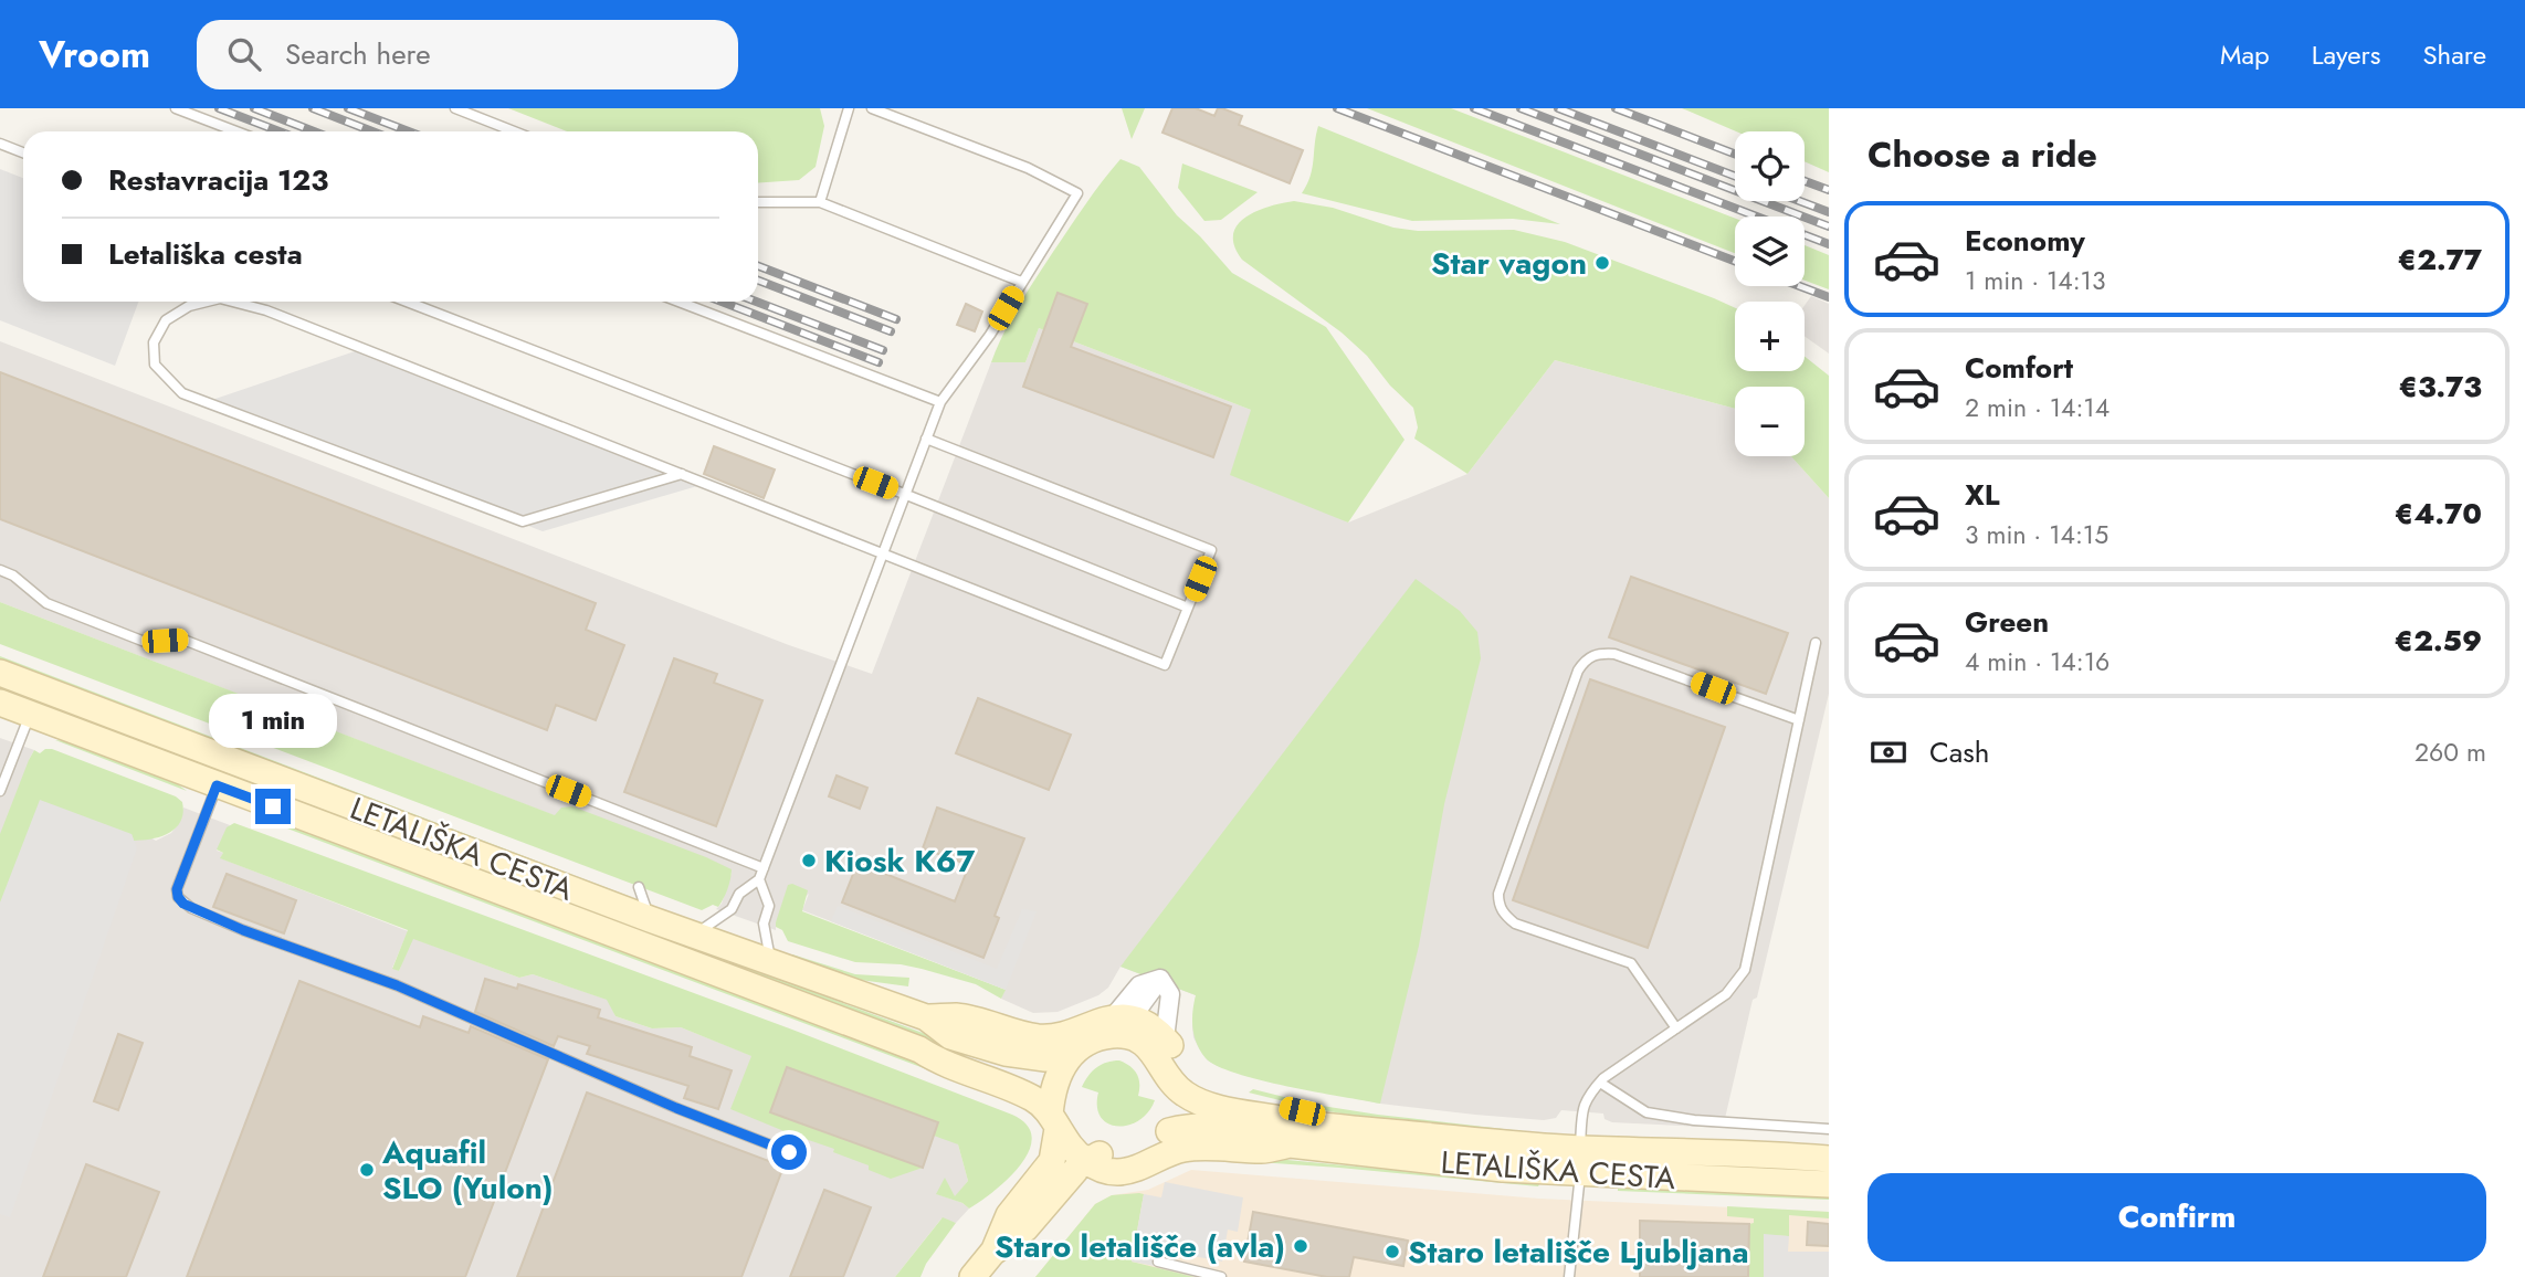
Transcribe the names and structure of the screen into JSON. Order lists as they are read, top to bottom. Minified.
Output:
{"streets":{"main road":["LETALIŠKA CESTA"]},"places":["Star vagon","Kiosk K67","Aquafil SLO (Yulon)","Staro letališče (avla)","Staro letališče Ljubljana"],"page":{"header":"Vroom","search":"Search here","nav":["Map","Layers","Share"],"heading":"Choose a ride","map_buttons":["+","−"],"banner":["Restavracija 123","Letališka cesta"],"list":[{"name":"Economy","note":"1 min · 14:13","value":"€2.77"},{"name":"Comfort","note":"2 min · 14:14","value":"€3.73"},{"name":"XL","note":"3 min · 14:15","value":"€4.70"},{"name":"Green","note":"4 min · 14:16","value":"€2.59"}],"bubble":"1 min","pay":["Cash","260 m"],"buttons":"Confirm"}}
